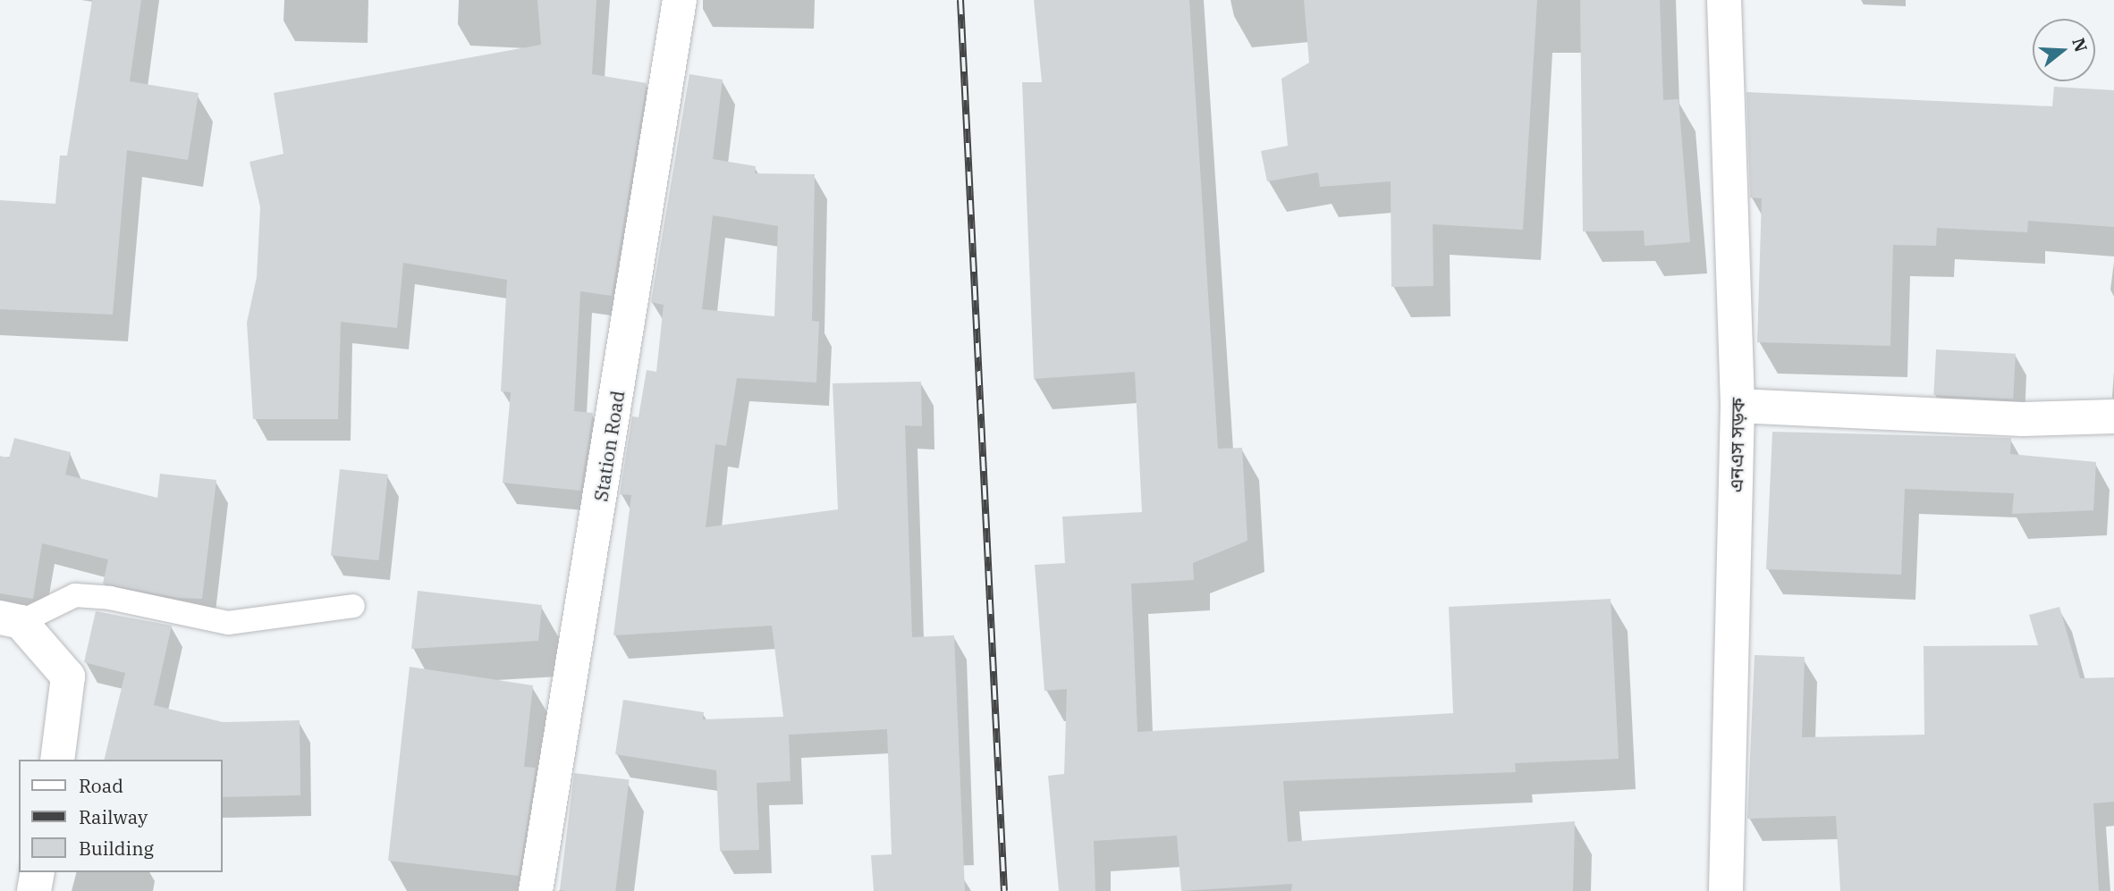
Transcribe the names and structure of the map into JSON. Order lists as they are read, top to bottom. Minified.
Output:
{"streets":{"street":["এনএস সড়ক","Station Road"]},"legend":["Road","Railway","Building"],"north":"right"}
